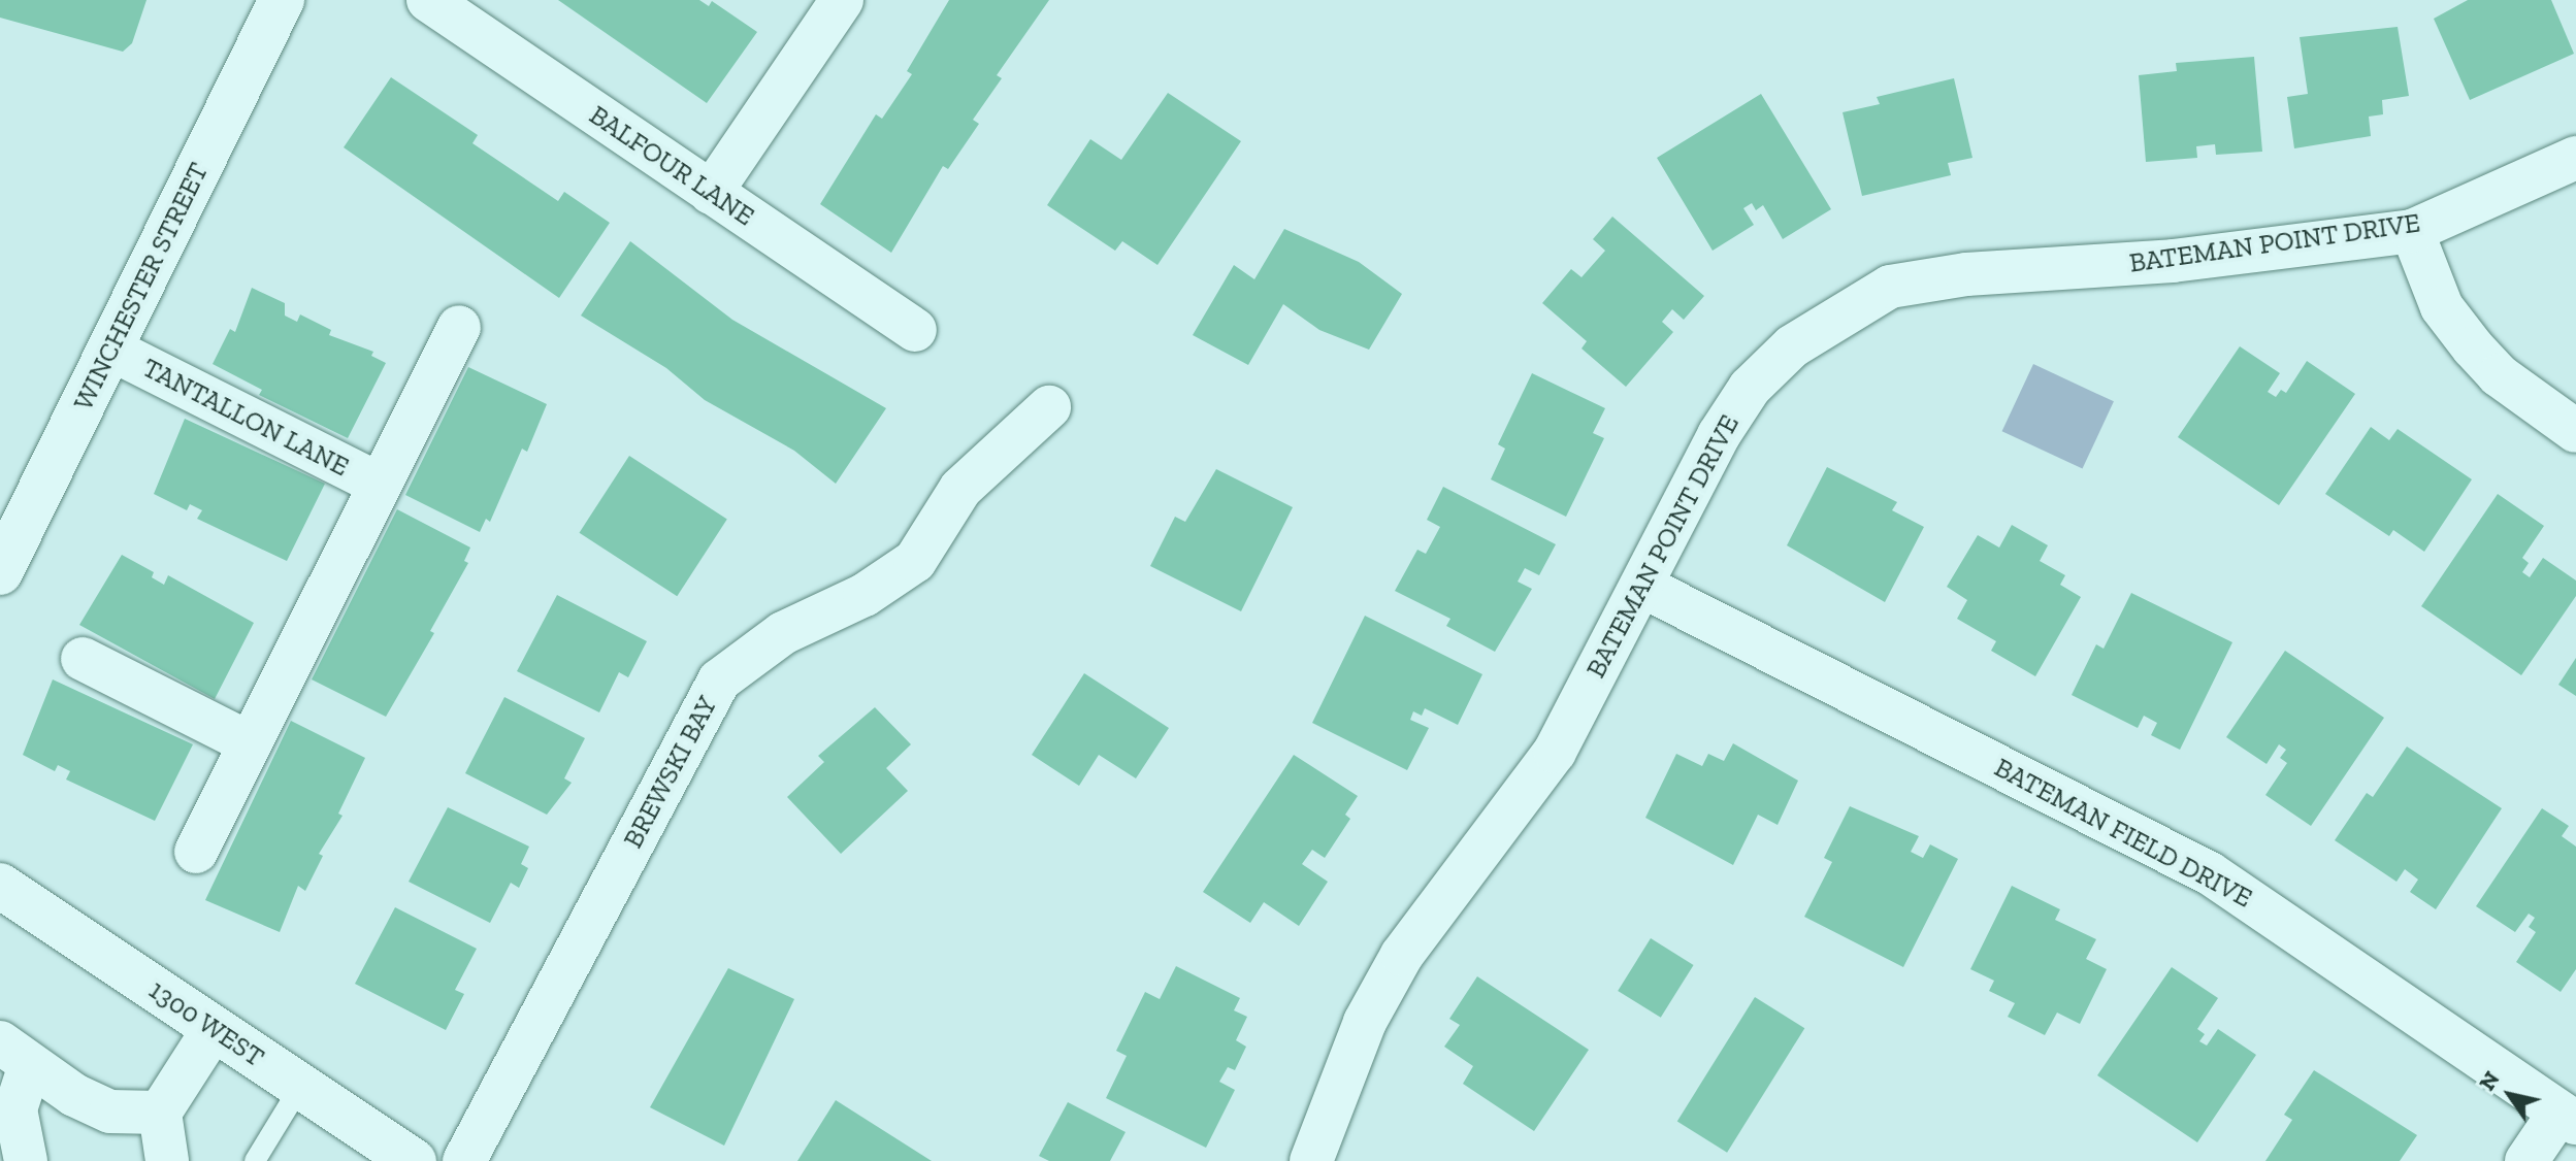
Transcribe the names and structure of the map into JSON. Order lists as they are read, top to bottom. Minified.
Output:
{"streets":{"main road":["WINCHESTER STREET","1300 WEST"],"street":["BALFOUR LANE","BATEMAN POINT DRIVE","TANTALLON LANE","BREWSKI BAY","BATEMAN FIELD DRIVE"]},"crossings":[["BATEMAN POINT DRIVE","BATEMAN FIELD DRIVE"],["WINCHESTER STREET","TANTALLON LANE"]],"north":"top left"}
